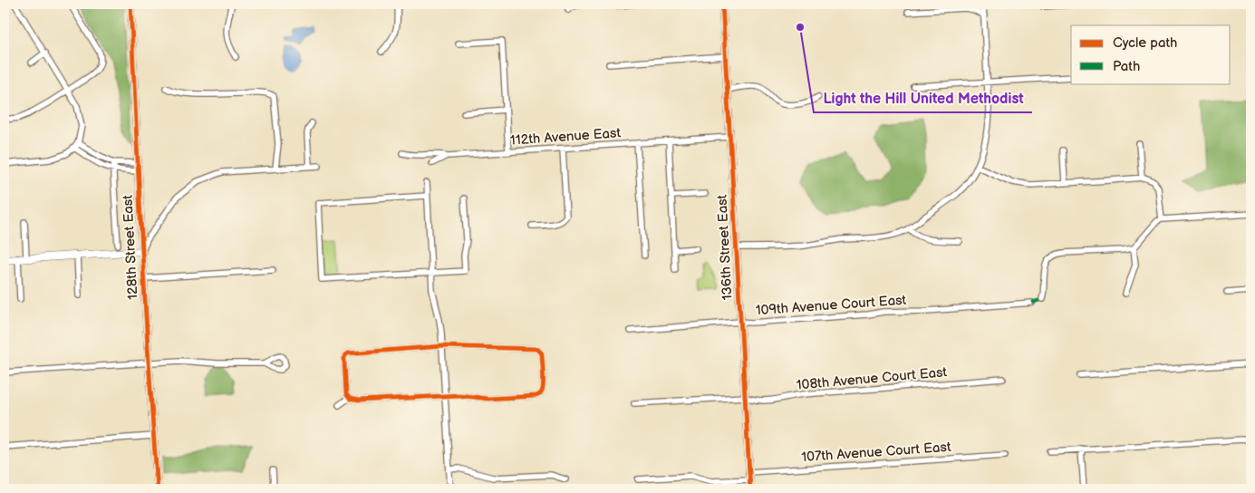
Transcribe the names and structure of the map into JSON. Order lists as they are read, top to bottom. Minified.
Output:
{"streets":{"street":["112th Avenue East","128th Street East","136th Street East","109th Avenue Court East","108th Avenue Court East","107th Avenue Court East"]},"crossings":[["112th Avenue East","136th Street East"],["136th Street East","109th Avenue Court East"],["136th Street East","108th Avenue Court East"],["136th Street East","107th Avenue Court East"]],"places":["Light the Hill United Methodist"],"legend":["Cycle path","Path"]}
